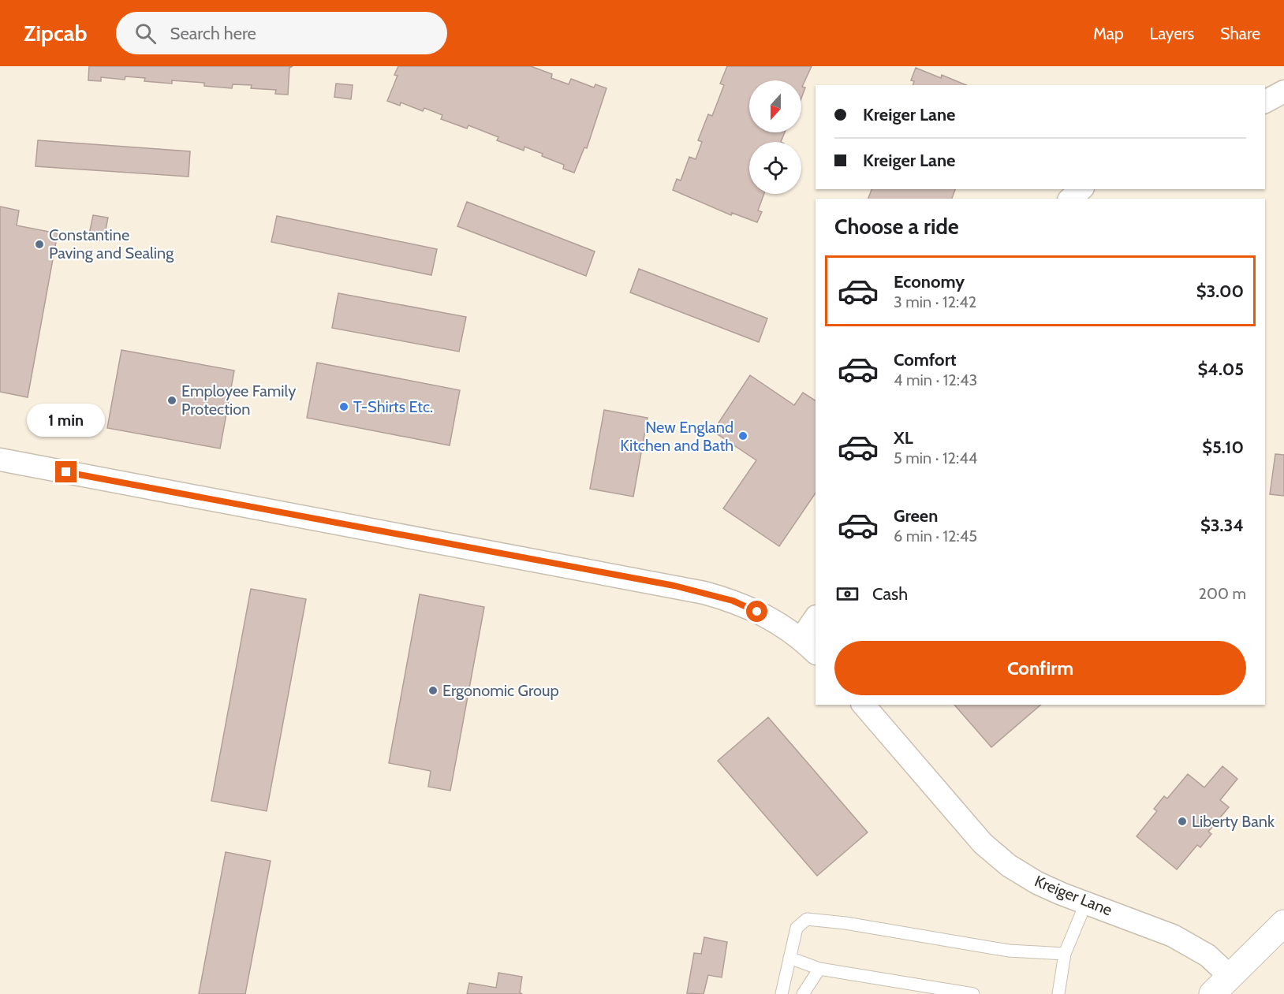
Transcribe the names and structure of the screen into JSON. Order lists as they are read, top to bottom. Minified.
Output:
{"streets":{"street":["Kreiger Lane"]},"places":["Constantine Paving and Sealing","Employee Family Protection","T-Shirts Etc.","New England Kitchen and Bath","Ergonomic Group","Liberty Bank"],"north":"bottom","page":{"header":"Zipcab","search":"Search here","nav":["Map","Layers","Share"],"banner":["Kreiger Lane","Kreiger Lane"],"heading":"Choose a ride","list":[{"name":"Economy","note":"3 min · 12:42","value":"$3.00"},{"name":"Comfort","note":"4 min · 12:43","value":"$4.05"},{"name":"XL","note":"5 min · 12:44","value":"$5.10"},{"name":"Green","note":"6 min · 12:45","value":"$3.34"}],"bubble":"1 min","pay":["Cash","200 m"],"buttons":"Confirm"}}
